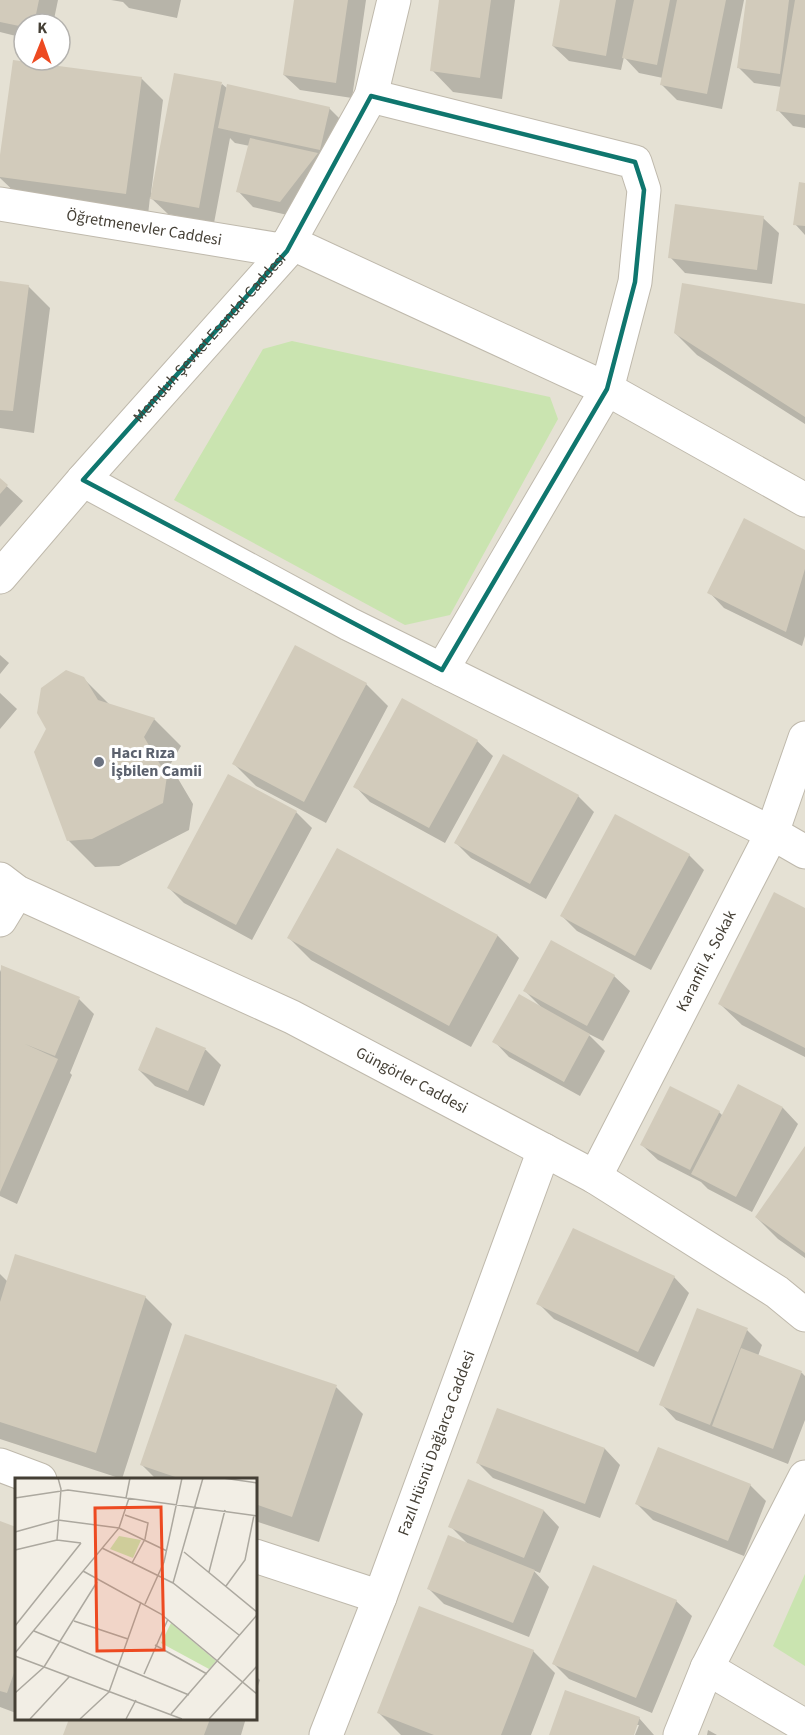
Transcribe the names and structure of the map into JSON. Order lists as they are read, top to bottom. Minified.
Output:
{"streets":{"street":["Öğretmenevler Caddesi","Memduh Şevket Esendal Caddesi","Karanfil 4. Sokak","Güngörler Caddesi","Fazıl Hüsnü Dağlarca Caddesi"]},"crossings":[["Öğretmenevler Caddesi","Memduh Şevket Esendal Caddesi"],["Karanfil 4. Sokak","Güngörler Caddesi"],["Güngörler Caddesi","Fazıl Hüsnü Dağlarca Caddesi"]],"places":["Hacı Rıza İşbilen Camii"],"north":"top"}
